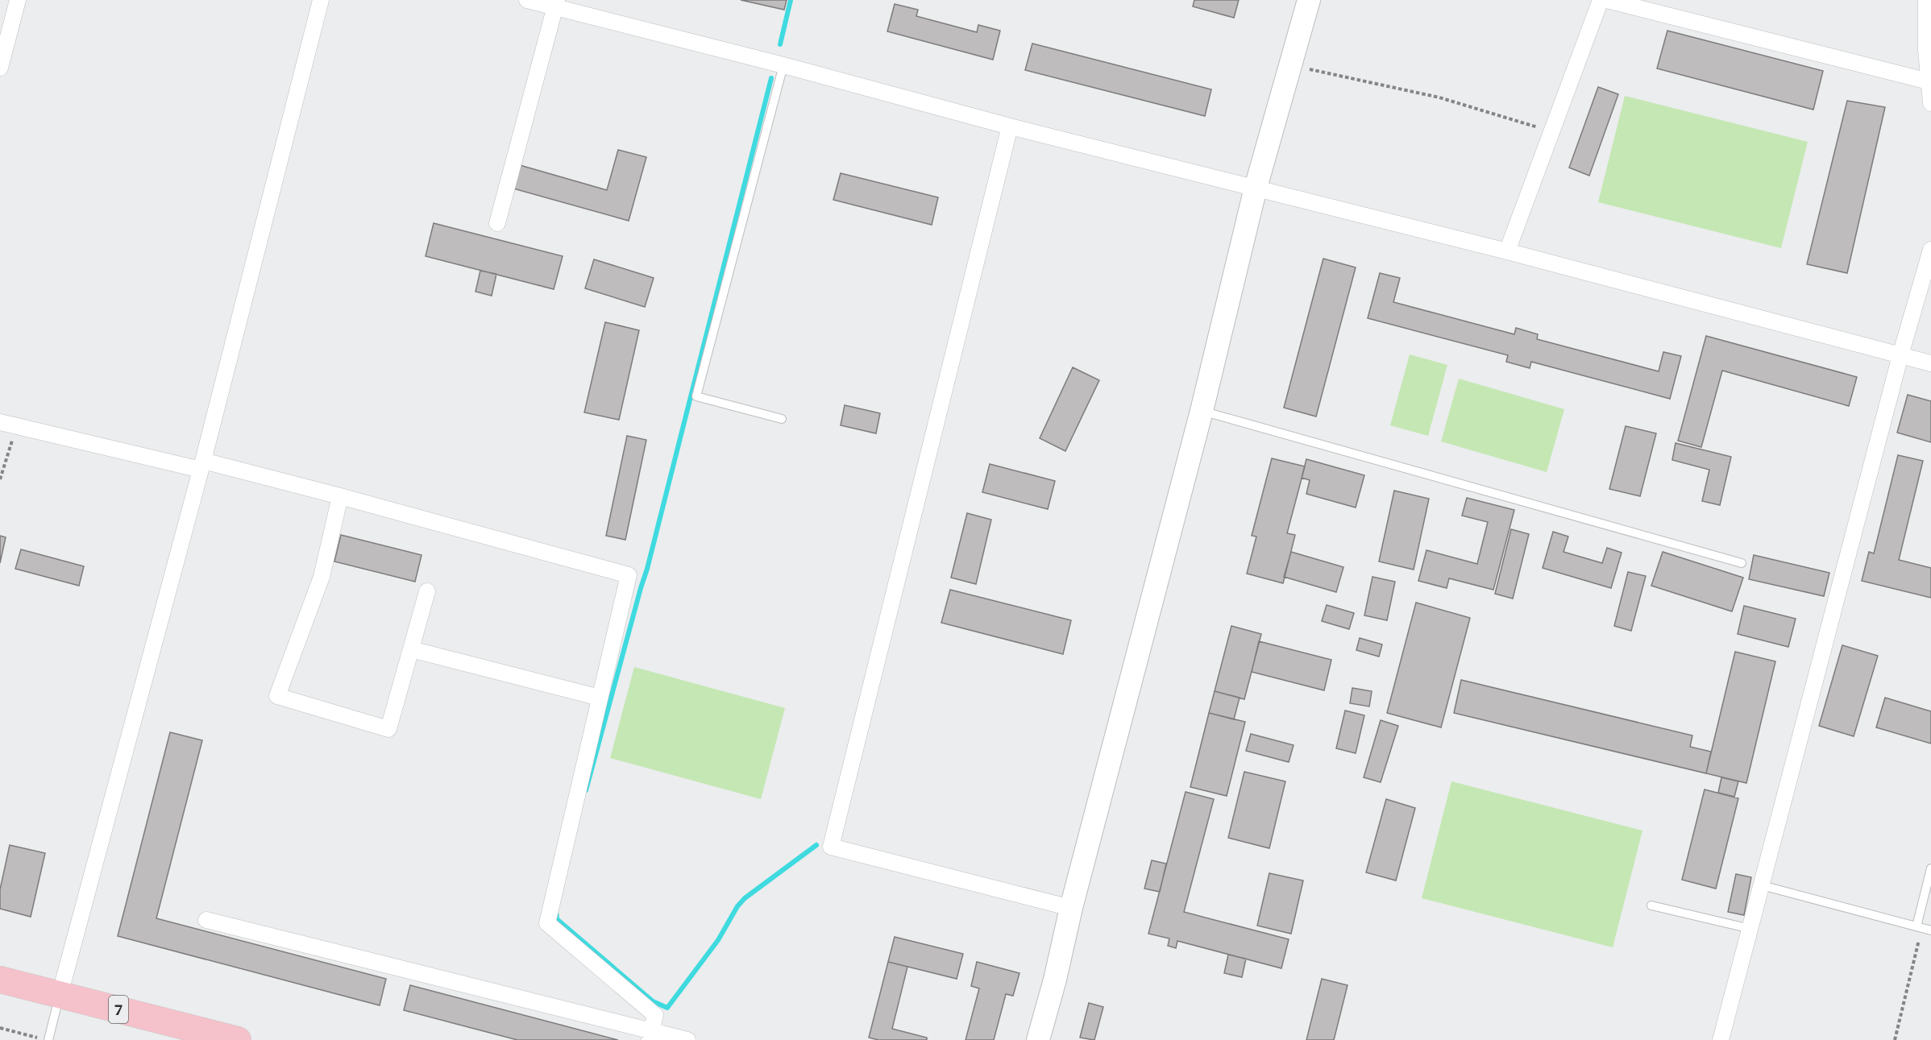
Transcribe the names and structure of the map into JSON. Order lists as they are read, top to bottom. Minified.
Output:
{"streets":{"highway":["7"]}}
